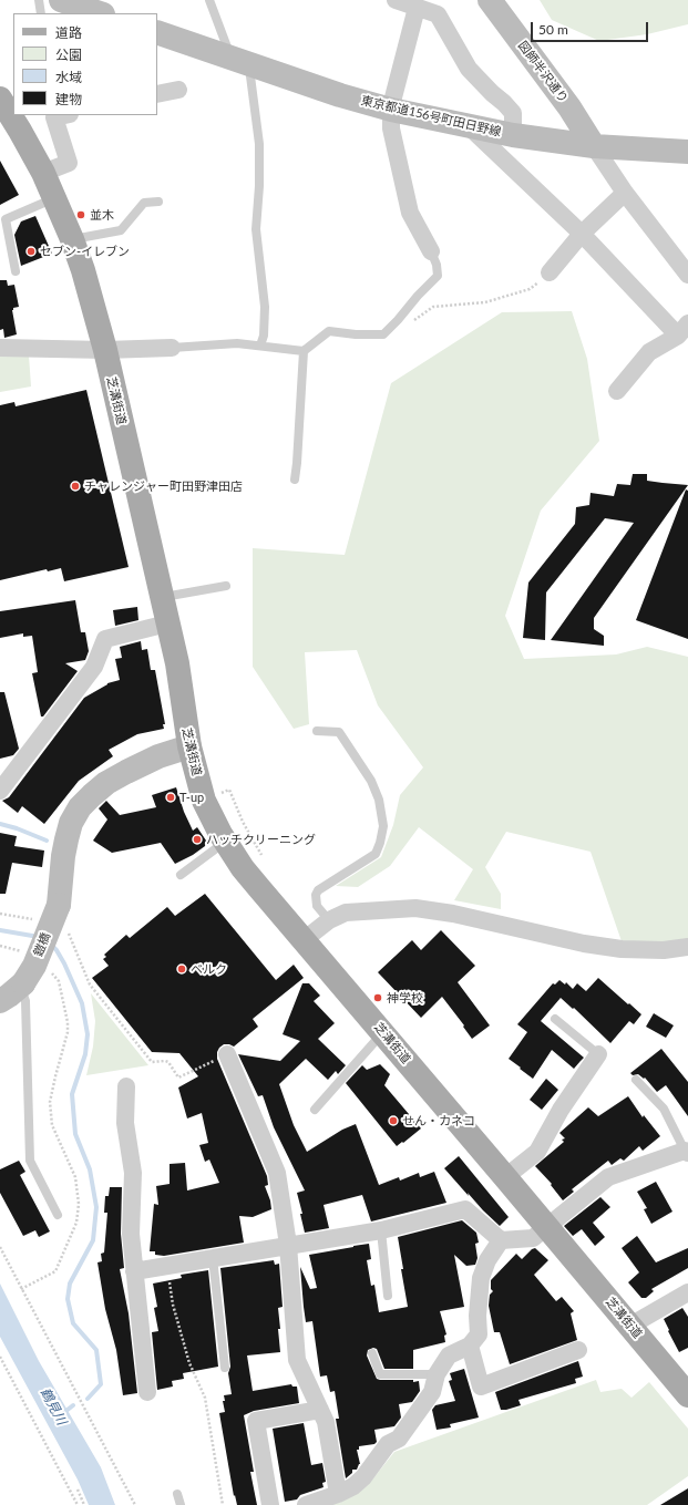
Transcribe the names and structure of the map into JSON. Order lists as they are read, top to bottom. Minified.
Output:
{"streets":{"main road":["図師半沢通り","東京都道156号町田日野線","芝溝街道","鎧橋"]},"crossings":[["図師半沢通り","東京都道156号町田日野線"],["芝溝街道","鎧橋"]],"water":["鶴見川"],"places":["並木","セブン-イレブン","チャレンジャー町田野津田店","T-up","ハッチクリーニング","ベルク","神学校","せん・カネコ"],"legend":["道路","公園","水域","建物"],"scale_bar":"50 m"}
